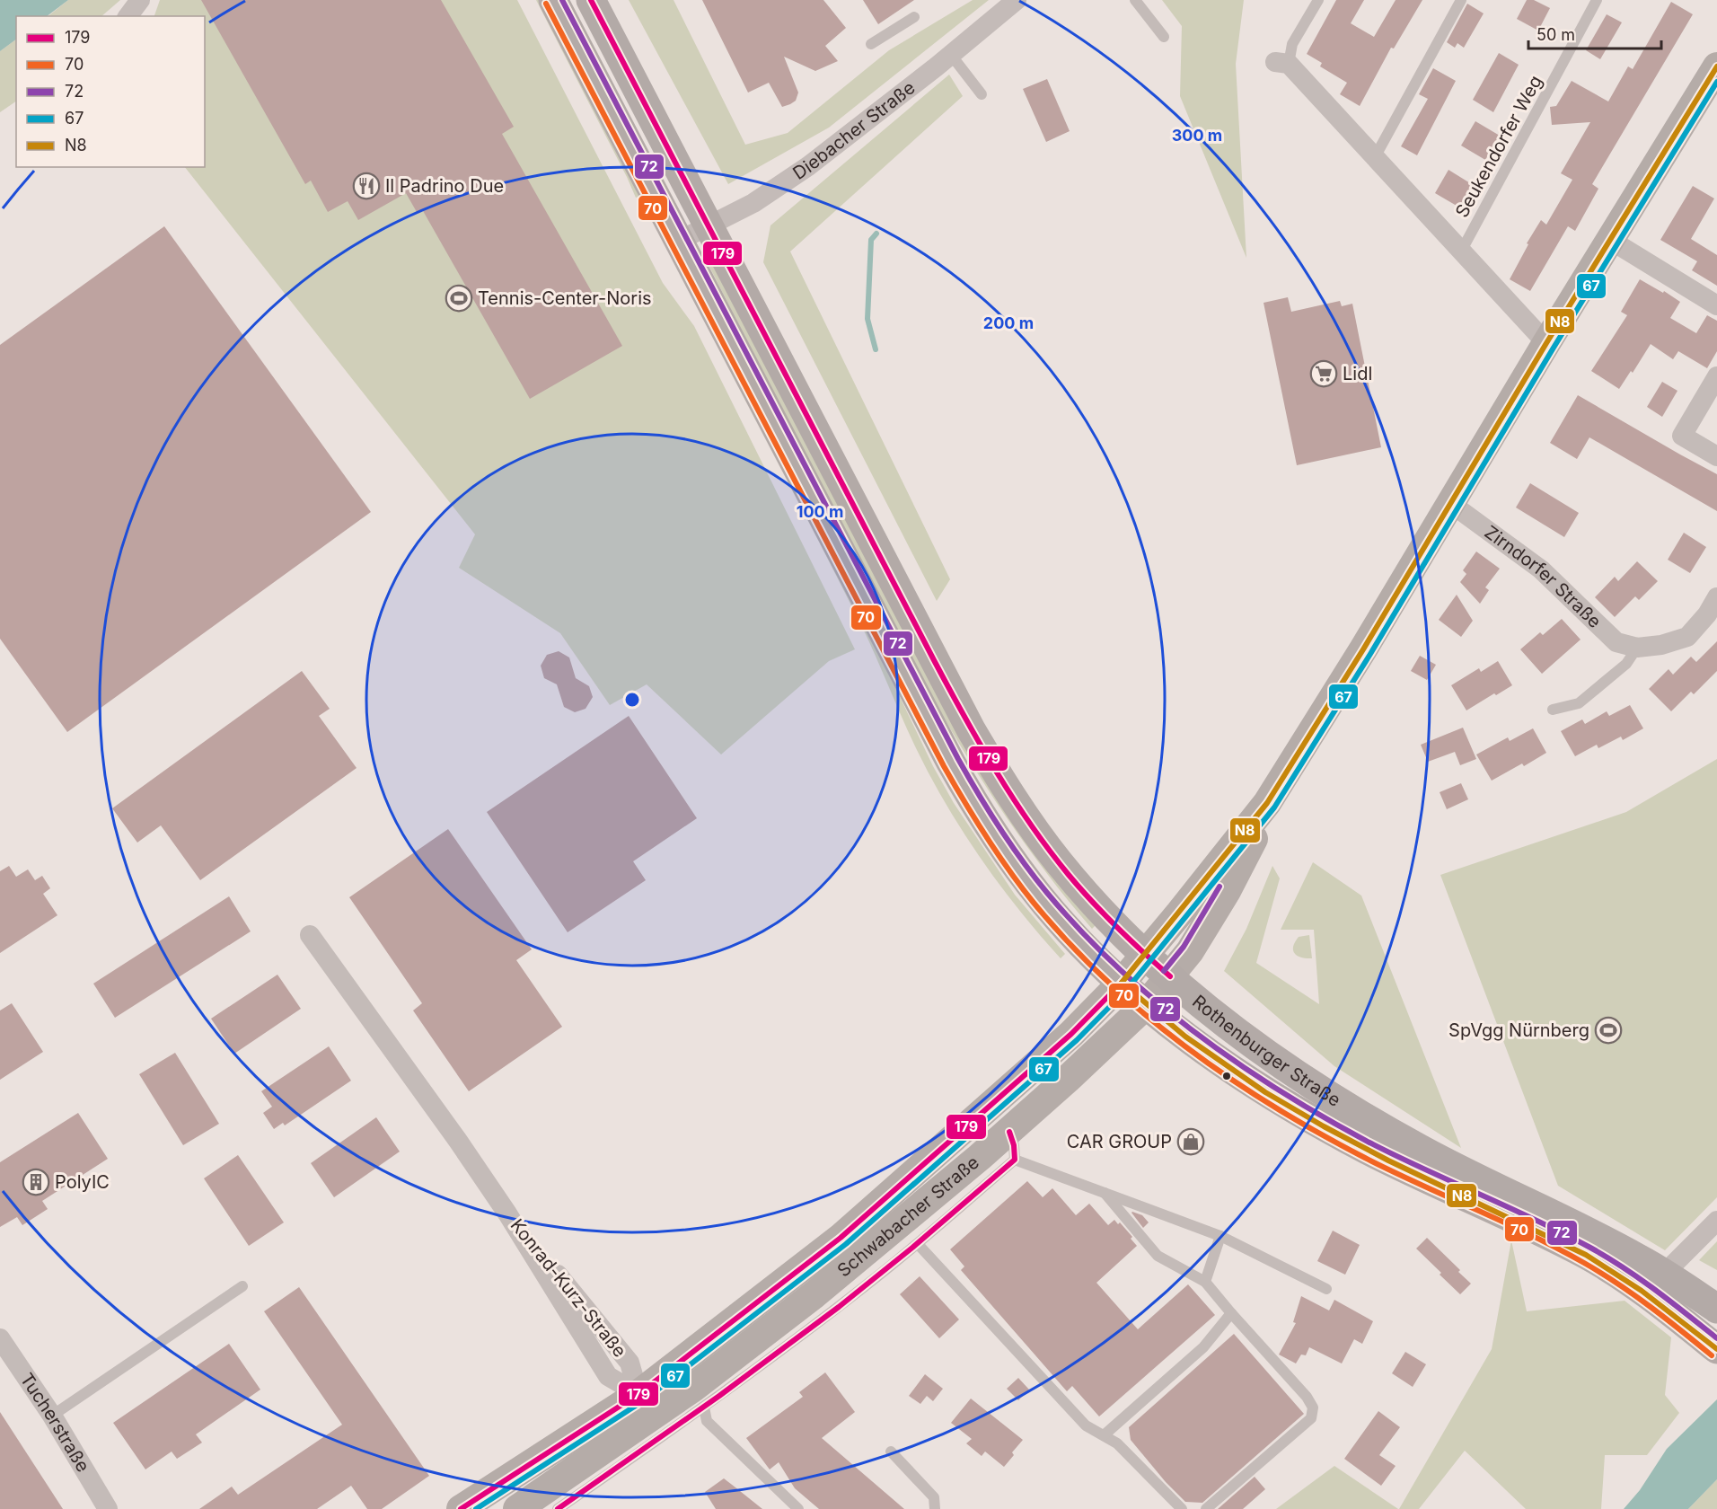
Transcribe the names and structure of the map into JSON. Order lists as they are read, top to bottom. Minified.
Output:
{"streets":{"main road":["Rothenburger Straße","Schwabacher Straße"],"street":["Diebacher Straße","Zirndorfer Straße","Konrad-Kurz-Straße","Tucherstraße"],"lane":["Seukendorfer Weg"]},"crossings":[["Diebacher Straße","Rothenburger Straße"],["Rothenburger Straße","Schwabacher Straße"],["Schwabacher Straße","Konrad-Kurz-Straße"]],"places":{"restaurant":["Il Padrino Due"],"sports":["Tennis-Center-Noris","SpVgg Nürnberg"],"supermarket":["Lidl"],"shop":["CAR GROUP"],"building":["PolyIC"]},"lines":["transit line 179","transit line 72","transit line 70","transit line N8","transit line 67"],"legend":["179","70","72","67","N8"],"scale_bar":"50 m","rings":["300 m","200 m","100 m"]}
